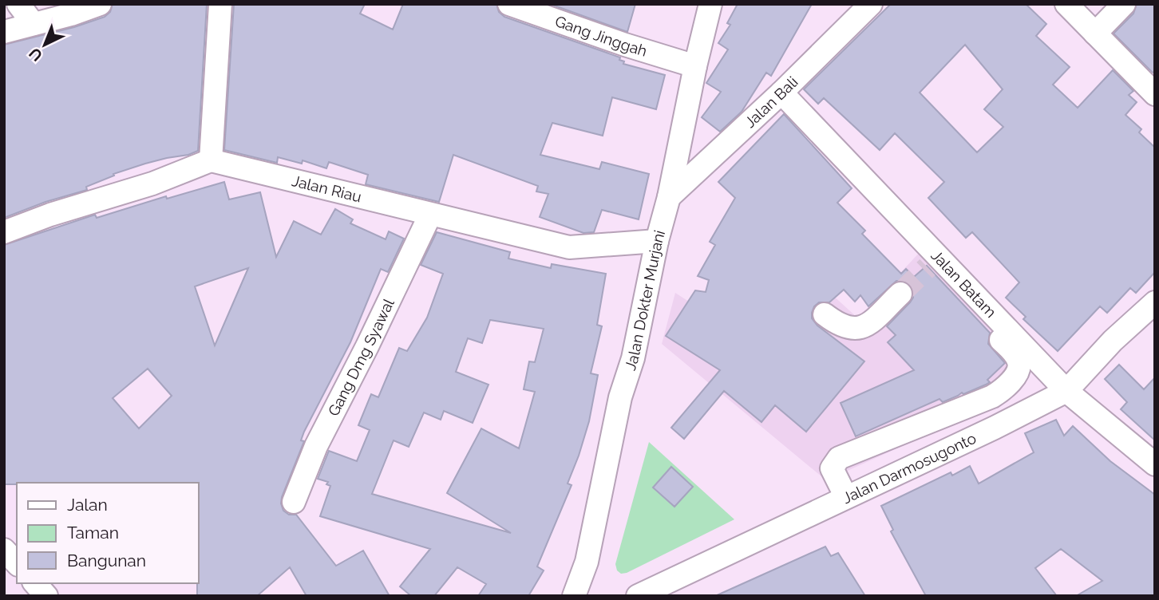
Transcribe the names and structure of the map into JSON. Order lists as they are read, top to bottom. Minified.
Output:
{"streets":{"street":["Gang Jinggah","Jalan Bali","Jalan Riau","Jalan Batam","Jalan Dokter Murjani","Gang Dmg Syawal","Jalan Darmosugonto"]},"crossings":[["Gang Jinggah","Jalan Dokter Murjani"],["Jalan Bali","Jalan Batam"],["Jalan Bali","Jalan Dokter Murjani"],["Jalan Riau","Jalan Dokter Murjani"],["Jalan Riau","Gang Dmg Syawal"],["Jalan Batam","Jalan Darmosugonto"]],"legend":["Jalan","Taman","Bangunan"],"north":"bottom left"}
